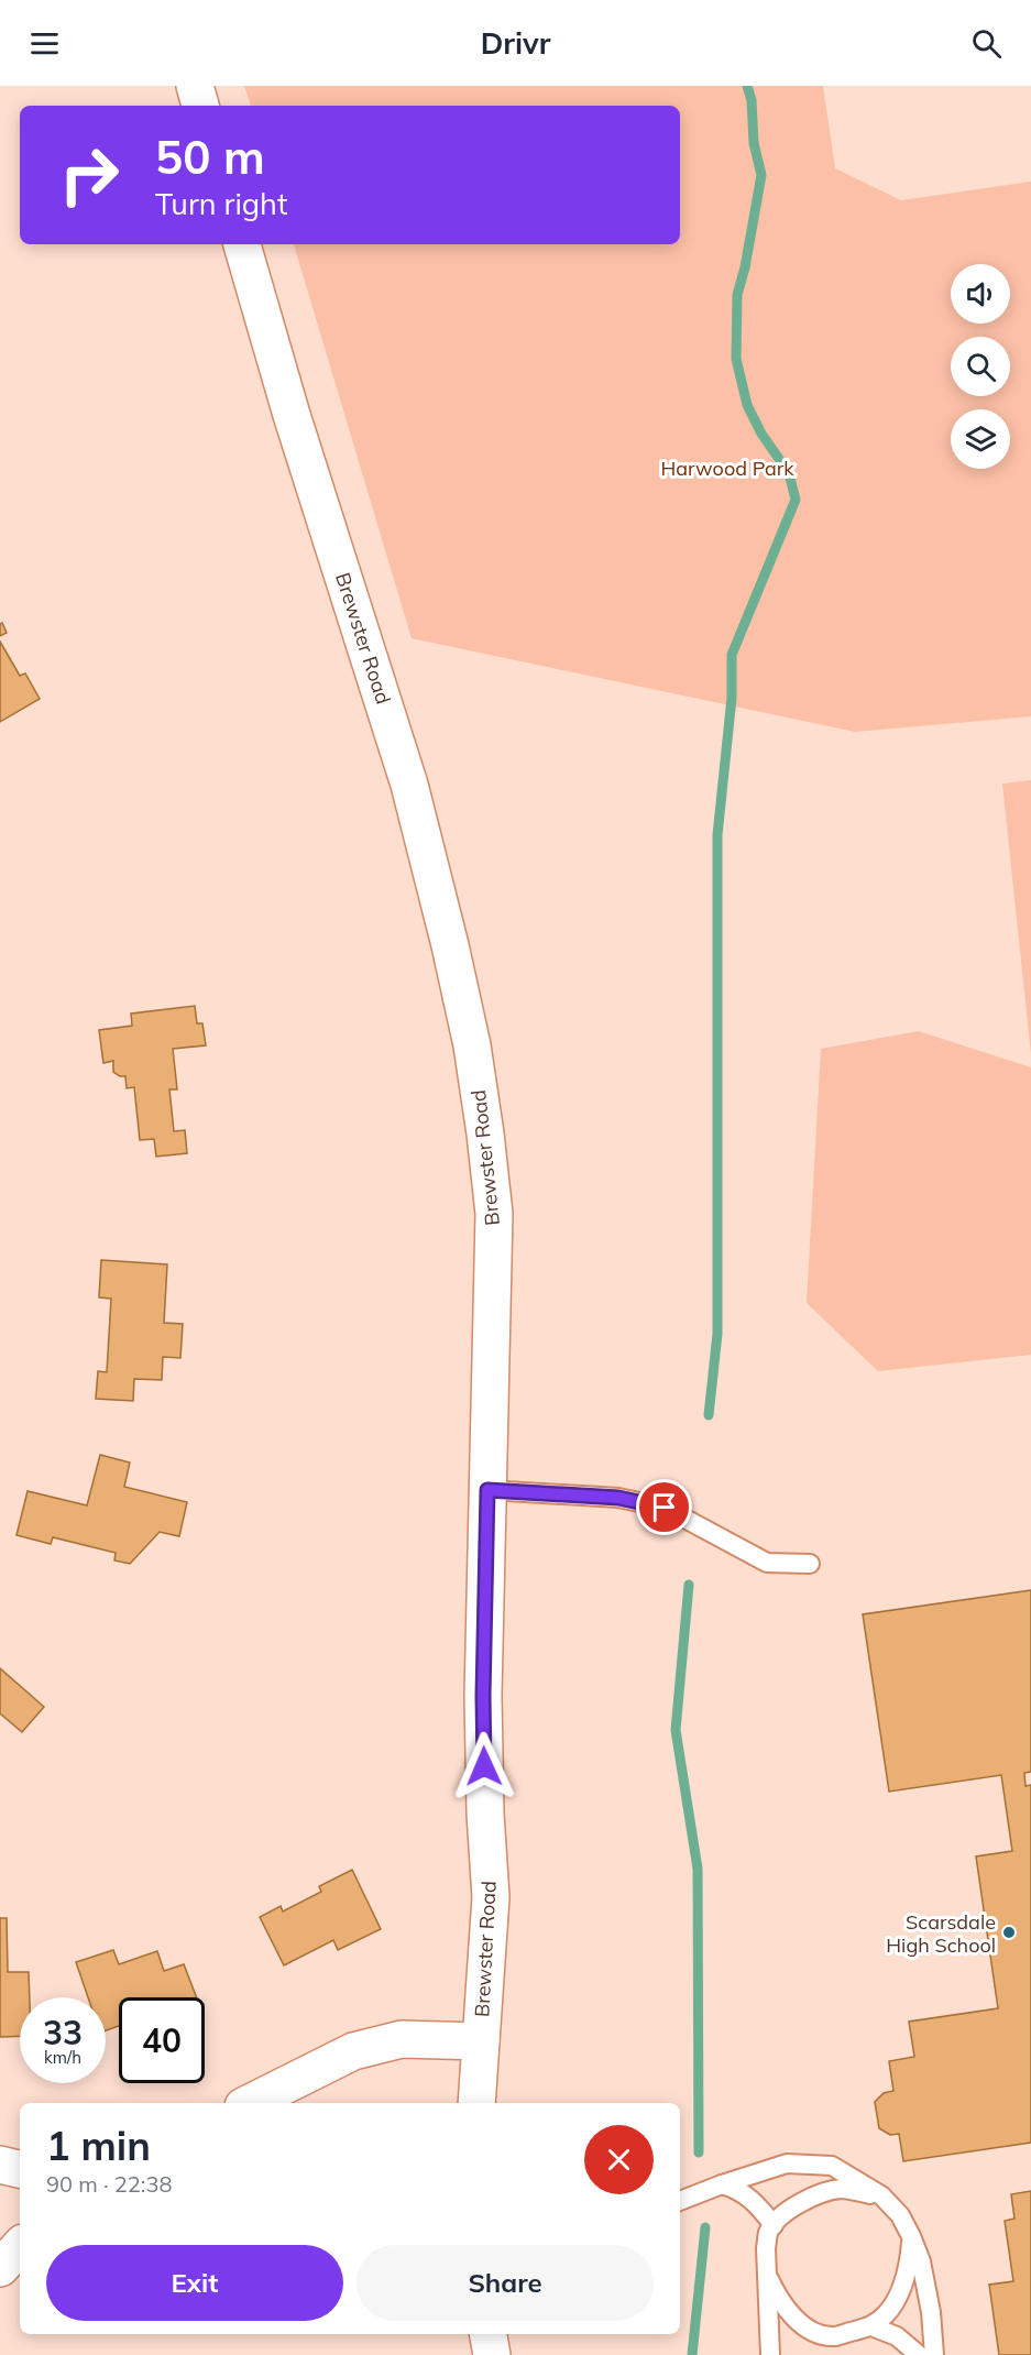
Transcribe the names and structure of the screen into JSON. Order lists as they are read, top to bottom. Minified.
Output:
{"streets":{"street":["Brewster Road"]},"parks":["Harwood Park"],"places":["Scarsdale High School"],"page":{"header":"Drivr","turn":["50 m","Turn right"],"speed":"33 km/h","limit":"40","heading":["1 min","90 m · 22:38"],"buttons":["Exit","Share"]}}
